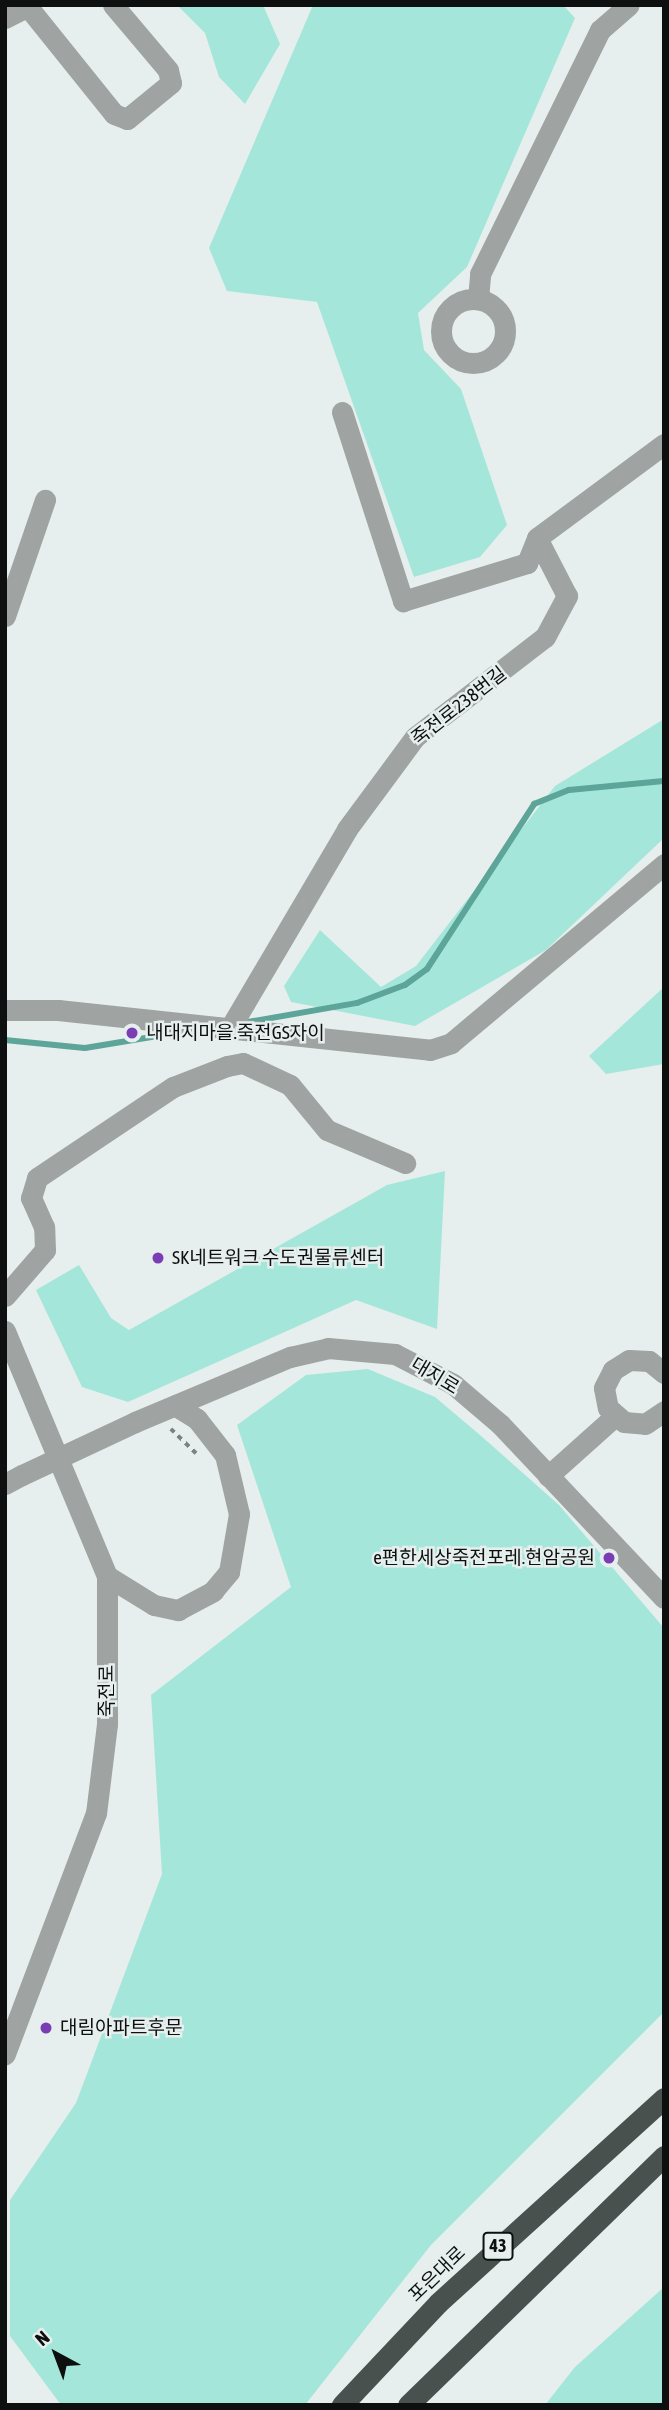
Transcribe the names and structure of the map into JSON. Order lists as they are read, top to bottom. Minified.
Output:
{"streets":{"highway":["43","포은대로"],"street":["죽전로238번길","대지로","죽전로"]},"places":["내대지마을.죽전GS자이","SK네트워크 수도권물류센터","e편한세상죽전포레.현암공원","대림아파트후문"],"north":"top left"}
